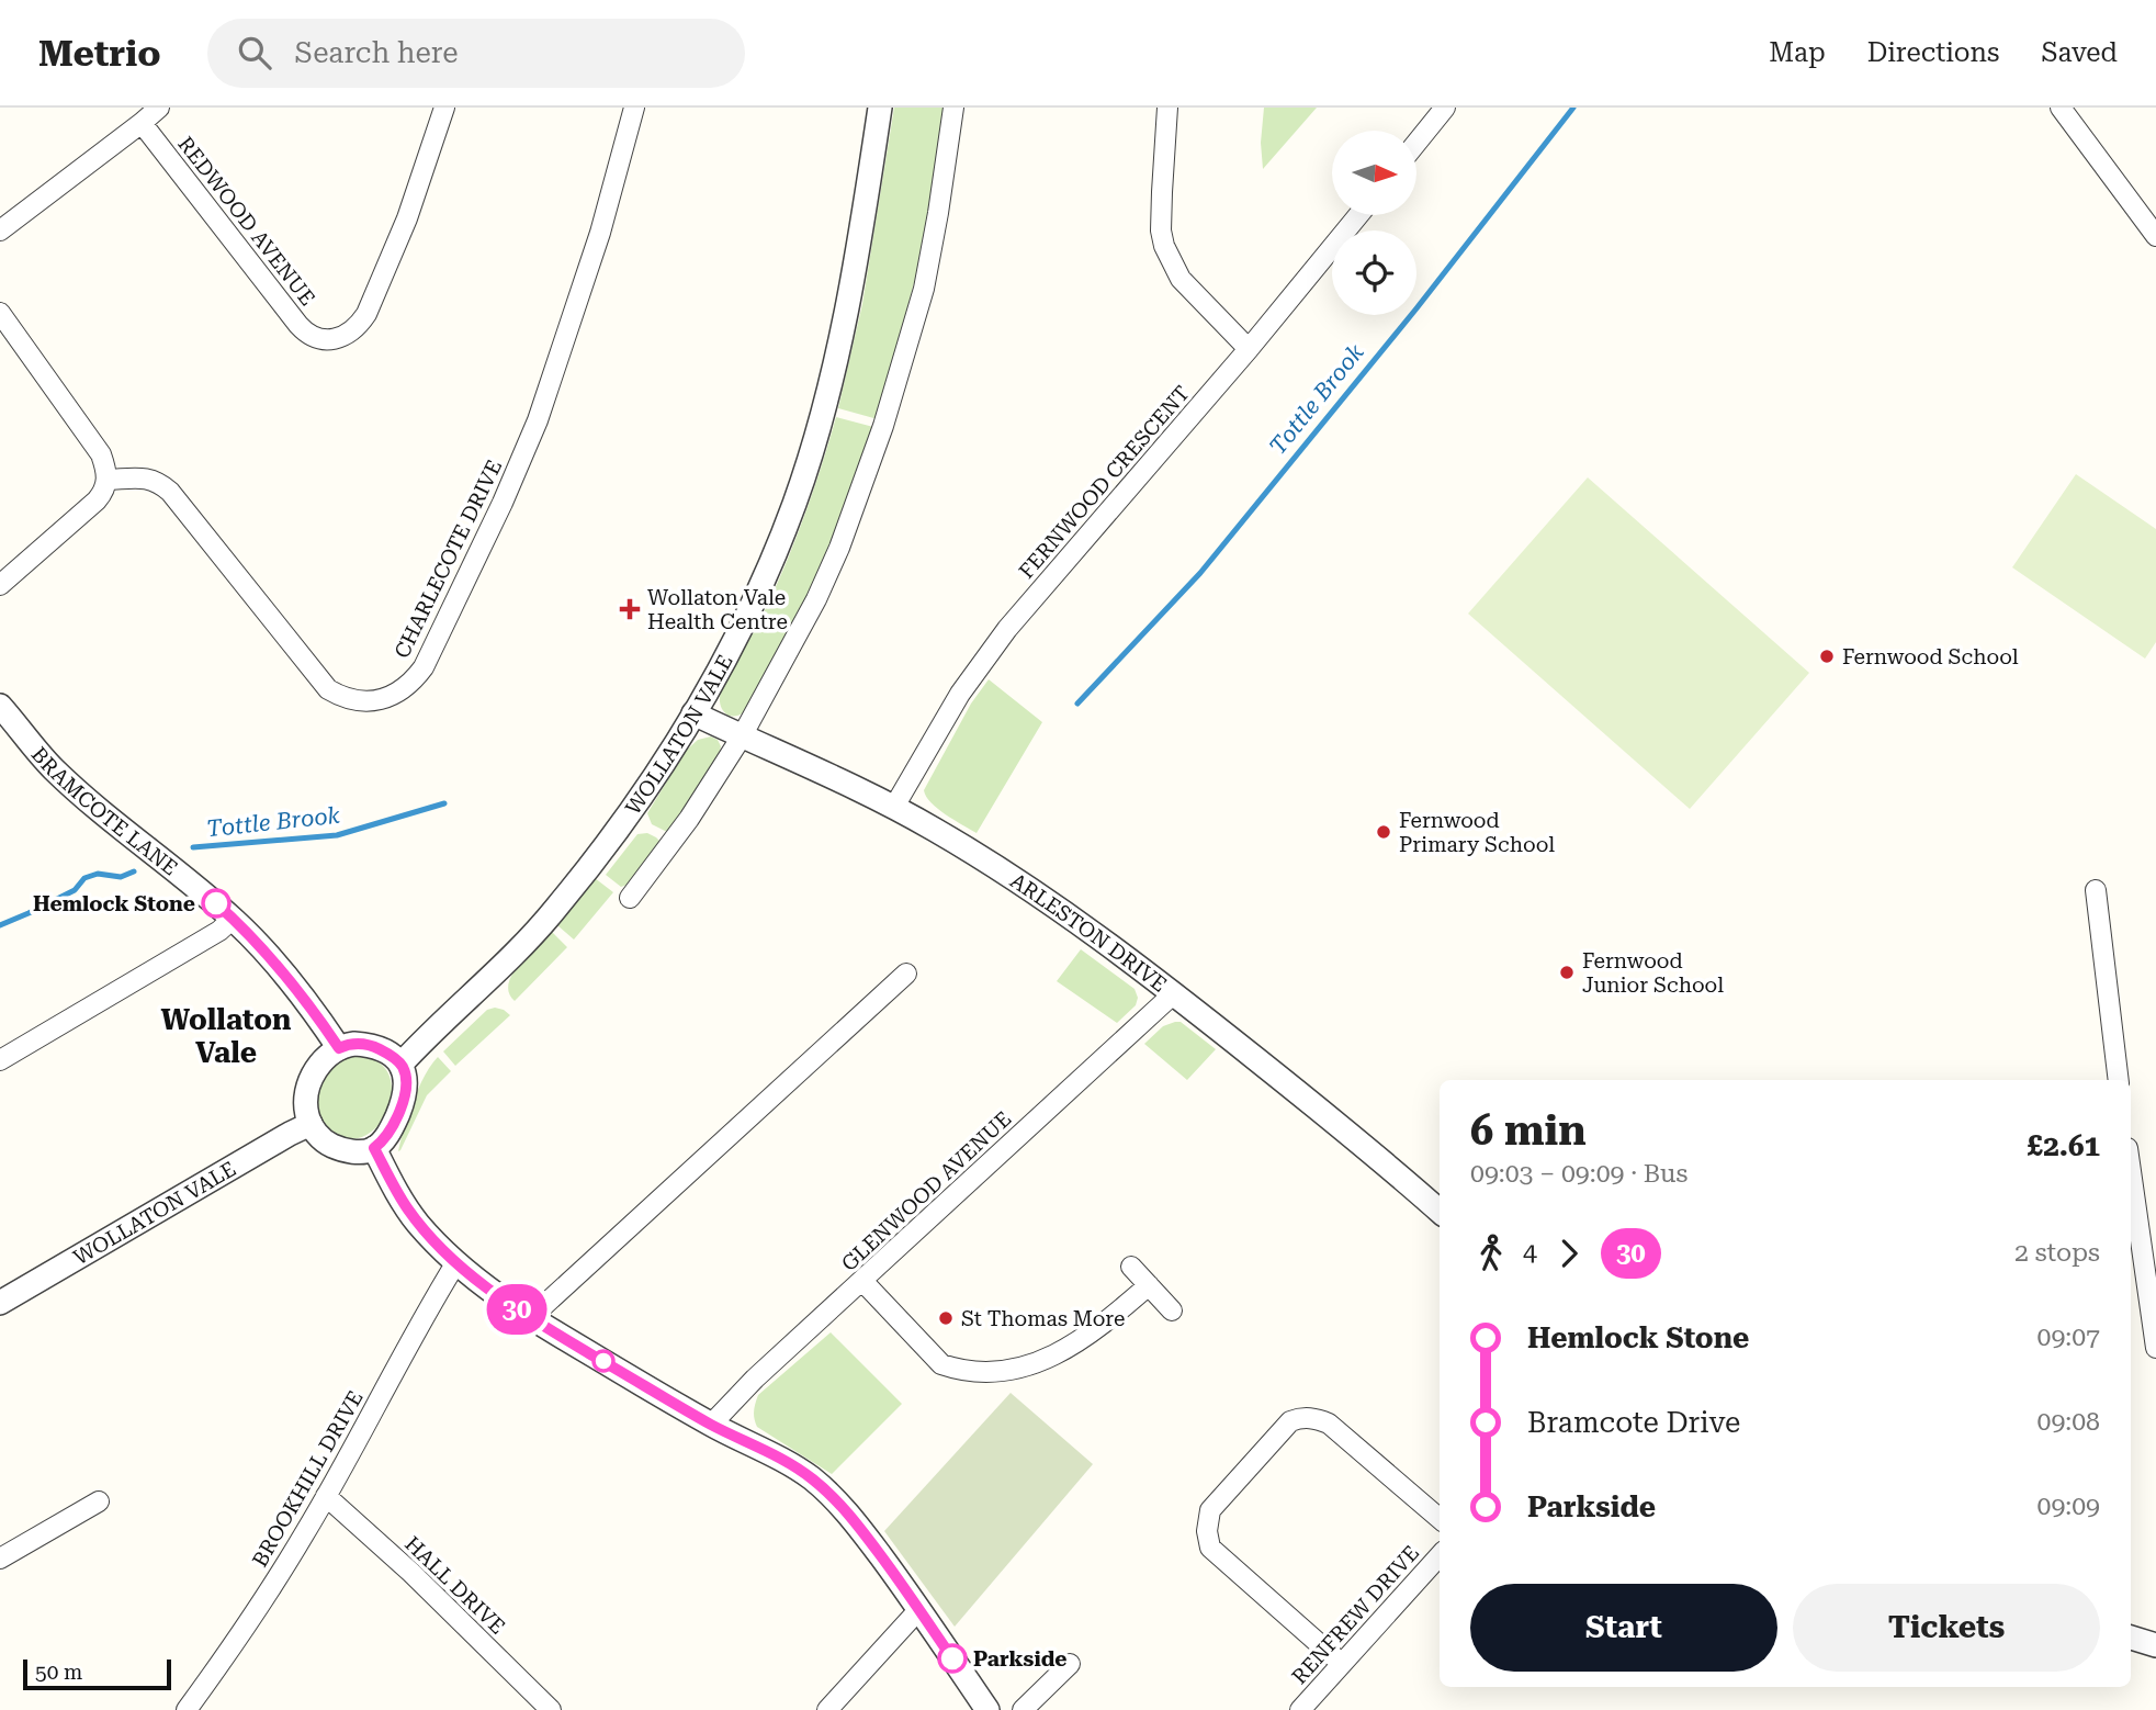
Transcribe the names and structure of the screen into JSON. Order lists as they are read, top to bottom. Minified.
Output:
{"streets":{"street":["REDWOOD AVENUE","FERNWOOD CRESCENT","CHARLECOTE DRIVE","WOLLATON VALE","BRAMCOTE LANE","ARLESTON DRIVE","GLENWOOD AVENUE","BROOKHILL DRIVE","HALL DRIVE","RENFREW DRIVE"]},"crossings":[["FERNWOOD CRESCENT","ARLESTON DRIVE"],["WOLLATON VALE","BRAMCOTE LANE"],["WOLLATON VALE","ARLESTON DRIVE"],["ARLESTON DRIVE","GLENWOOD AVENUE"],["BROOKHILL DRIVE","HALL DRIVE"]],"districts":["Wollaton Vale"],"water":["Tottle Brook"],"places":{"health":["Wollaton Vale Health Centre"],"other":["Fernwood School","Fernwood Primary School","Hemlock Stone","Fernwood Junior School","St Thomas More","Parkside"]},"lines":["bus line 30"],"scale_bar":"50 m","north":"right","page":{"header":"Metrio","search":"Search here","nav":["Map","Directions","Saved"],"on_map":"30","heading":["6 min","09:03 – 09:09 · Bus","£2.61"],"legs":["4","30","2 stops"],"list":[{"name":"Hemlock Stone","value":"09:07"},{"name":"Bramcote Drive","value":"09:08"},{"name":"Parkside","value":"09:09"}],"buttons":["Start","Tickets"],"scale":"50 m"}}
